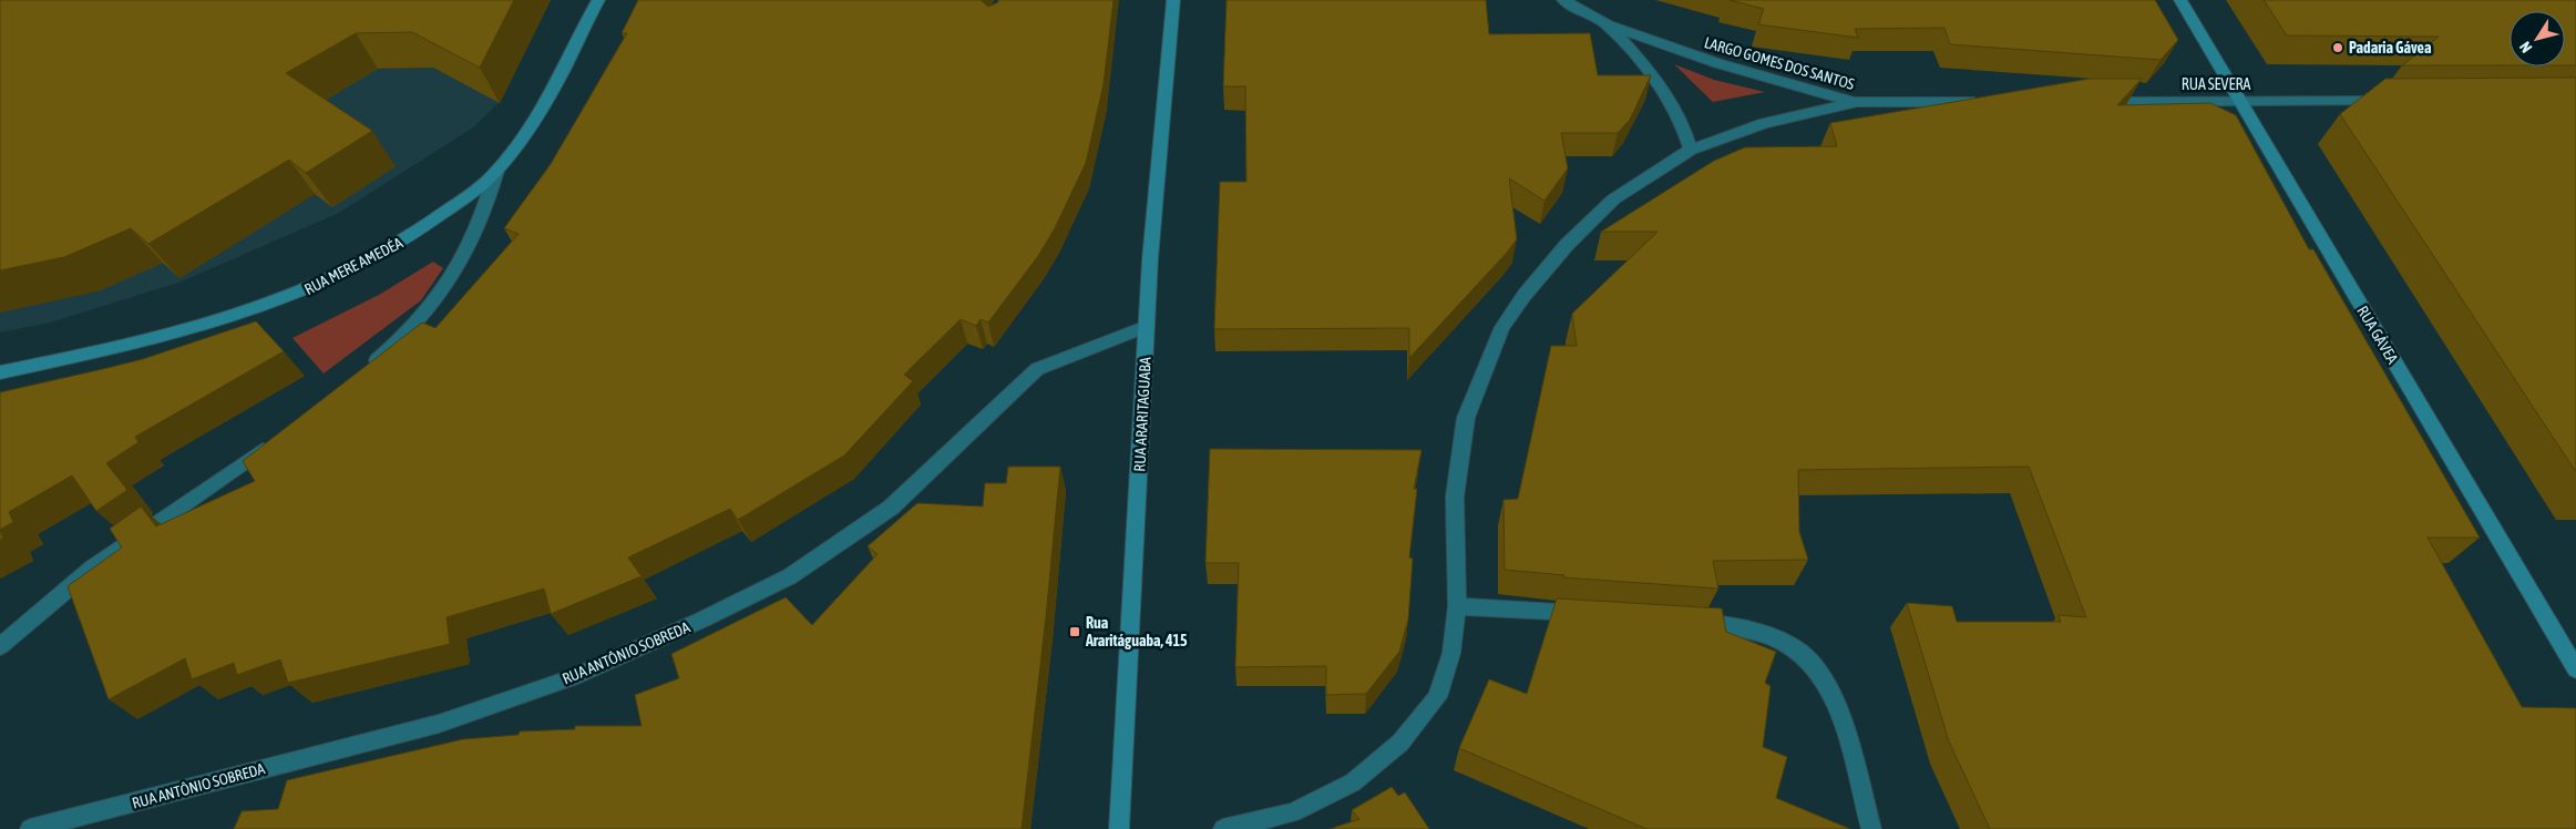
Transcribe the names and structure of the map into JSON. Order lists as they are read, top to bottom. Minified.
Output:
{"streets":{"street":["LARGO GOMES DOS SANTOS","RUA SEVERA","RUA MERE AMEDÉA","RUA GÁVEA","RUA ARARITAGUABA","RUA ANTÔNIO SOBREDA"]},"crossings":[["RUA SEVERA","RUA GÁVEA"],["RUA ARARITAGUABA","RUA ANTÔNIO SOBREDA"]],"places":{"other":["Padaria Gávea"],"transit":["Rua Araritáguaba, 415"]},"north":"bottom left"}
